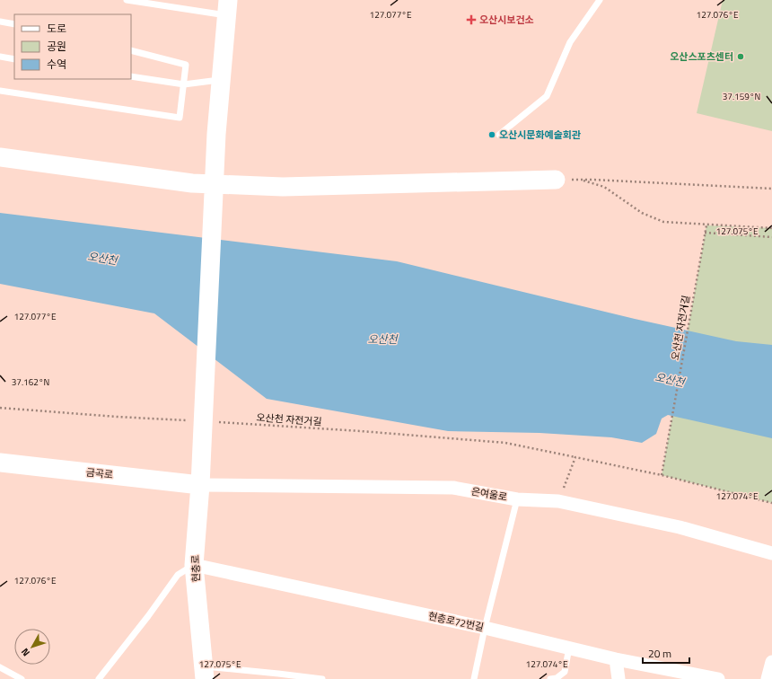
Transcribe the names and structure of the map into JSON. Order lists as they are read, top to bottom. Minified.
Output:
{"streets":{"street":["금곡로","은여울로","현충로","현충로72번길"],"path":["오산천 자전거길"]},"crossings":[["금곡로","은여울로"],["금곡로","현충로"],["은여울로","현충로"],["현충로","현충로72번길"]],"water":["오산천"],"places":{"health":["오산시보건소"],"other":["오산스포츠센터","오산시문화예술회관"]},"legend":["도로","공원","수역"],"scale_bar":"20 m","north":"bottom left","coordinates":["127.077°E","127.076°E","37.159°N","127.075°E","37.162°N","127.074°E"]}
